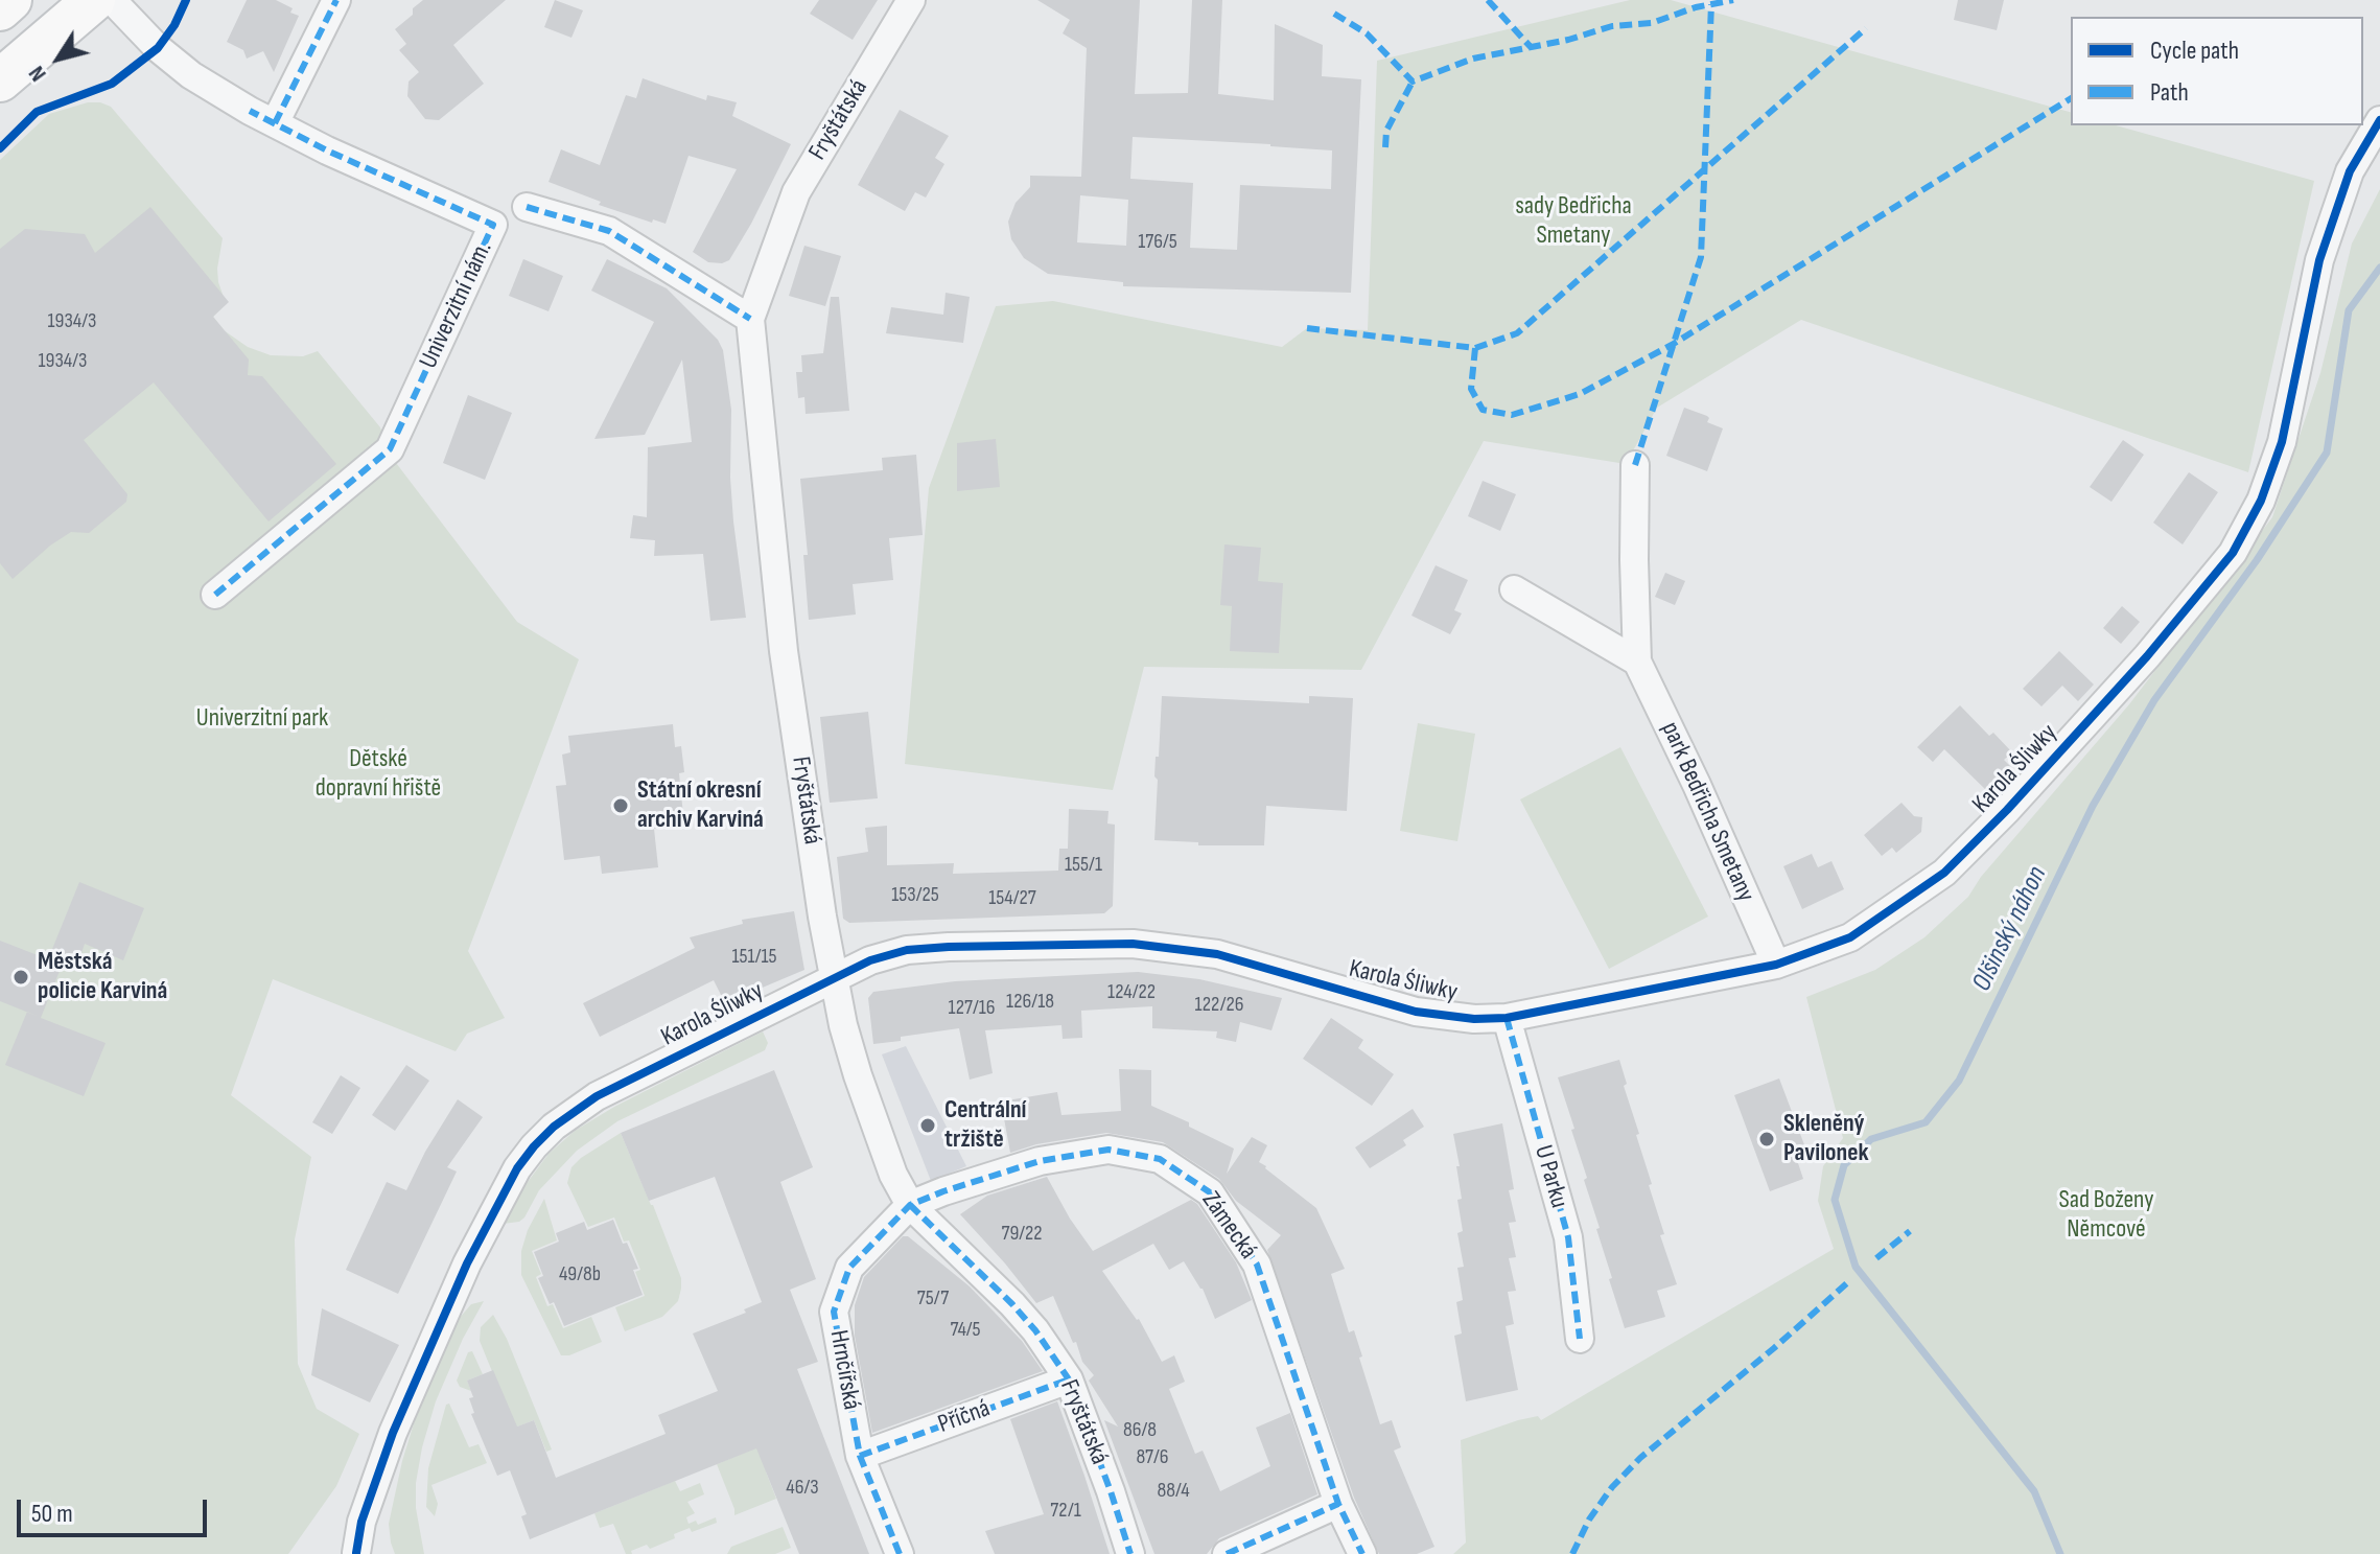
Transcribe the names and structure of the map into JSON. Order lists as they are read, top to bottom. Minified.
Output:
{"streets":{"street":["Fryštátská","Univerzitní nám.","Karola Śliwky","park Bedřicha Smetany","U Parku","Zámecká","Hrnčířská","Příčná"]},"crossings":[["Fryštátská","Karola Śliwky"],["Fryštátská","Zámecká"],["Fryštátská","Hrnčířská"],["Fryštátská","Příčná"],["Karola Śliwky","park Bedřicha Smetany"],["Karola Śliwky","U Parku"],["Zámecká","Hrnčířská"],["Hrnčířská","Příčná"]],"water":["Olšinský náhon"],"parks":["sady Bedřicha Smetany","Univerzitní park","Dětské dopravní hřiště","Sad Boženy Němcové"],"places":["Státní okresní archiv Karviná","Městská policie Karviná","Centrální tržiště","Skleněný Pavilonek"],"house_numbers":["176/5","1934/3","1934/3","155/1","153/25","154/27","151/15","124/22","126/18","122/26","127/16","79/22","49/8b","75/7","74/5","86/8","87/6","46/3","88/4","72/1"],"legend":["Cycle path","Path"],"scale_bar":"50 m","north":"bottom left"}
